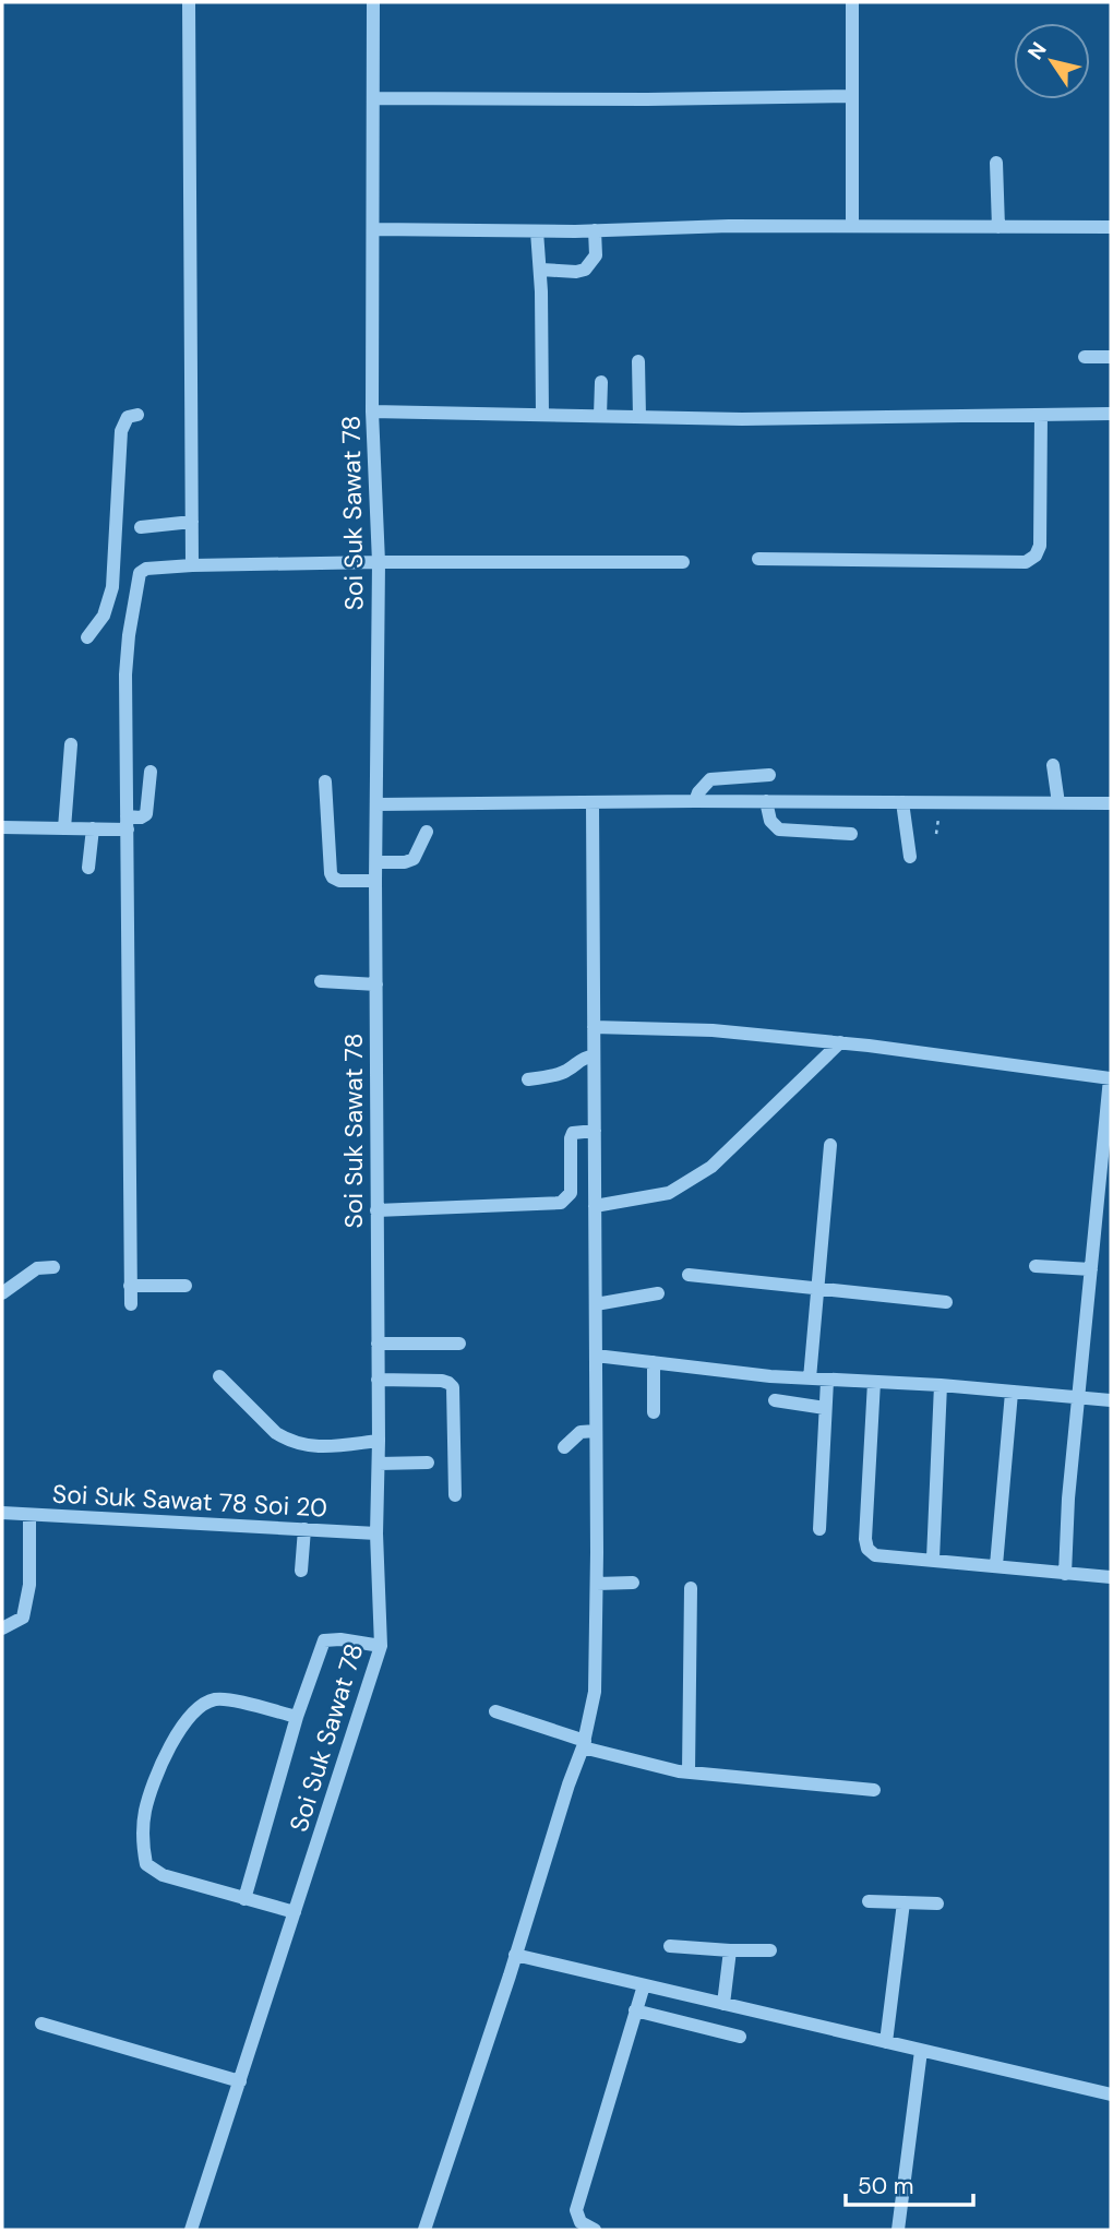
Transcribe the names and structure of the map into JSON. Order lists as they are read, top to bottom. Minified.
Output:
{"streets":{"street":["Soi Suk Sawat 78","Soi Suk Sawat 78 Soi 20"]},"crossings":[["Soi Suk Sawat 78","Soi Suk Sawat 78 Soi 20"]],"scale_bar":"50 m","north":"top left"}
